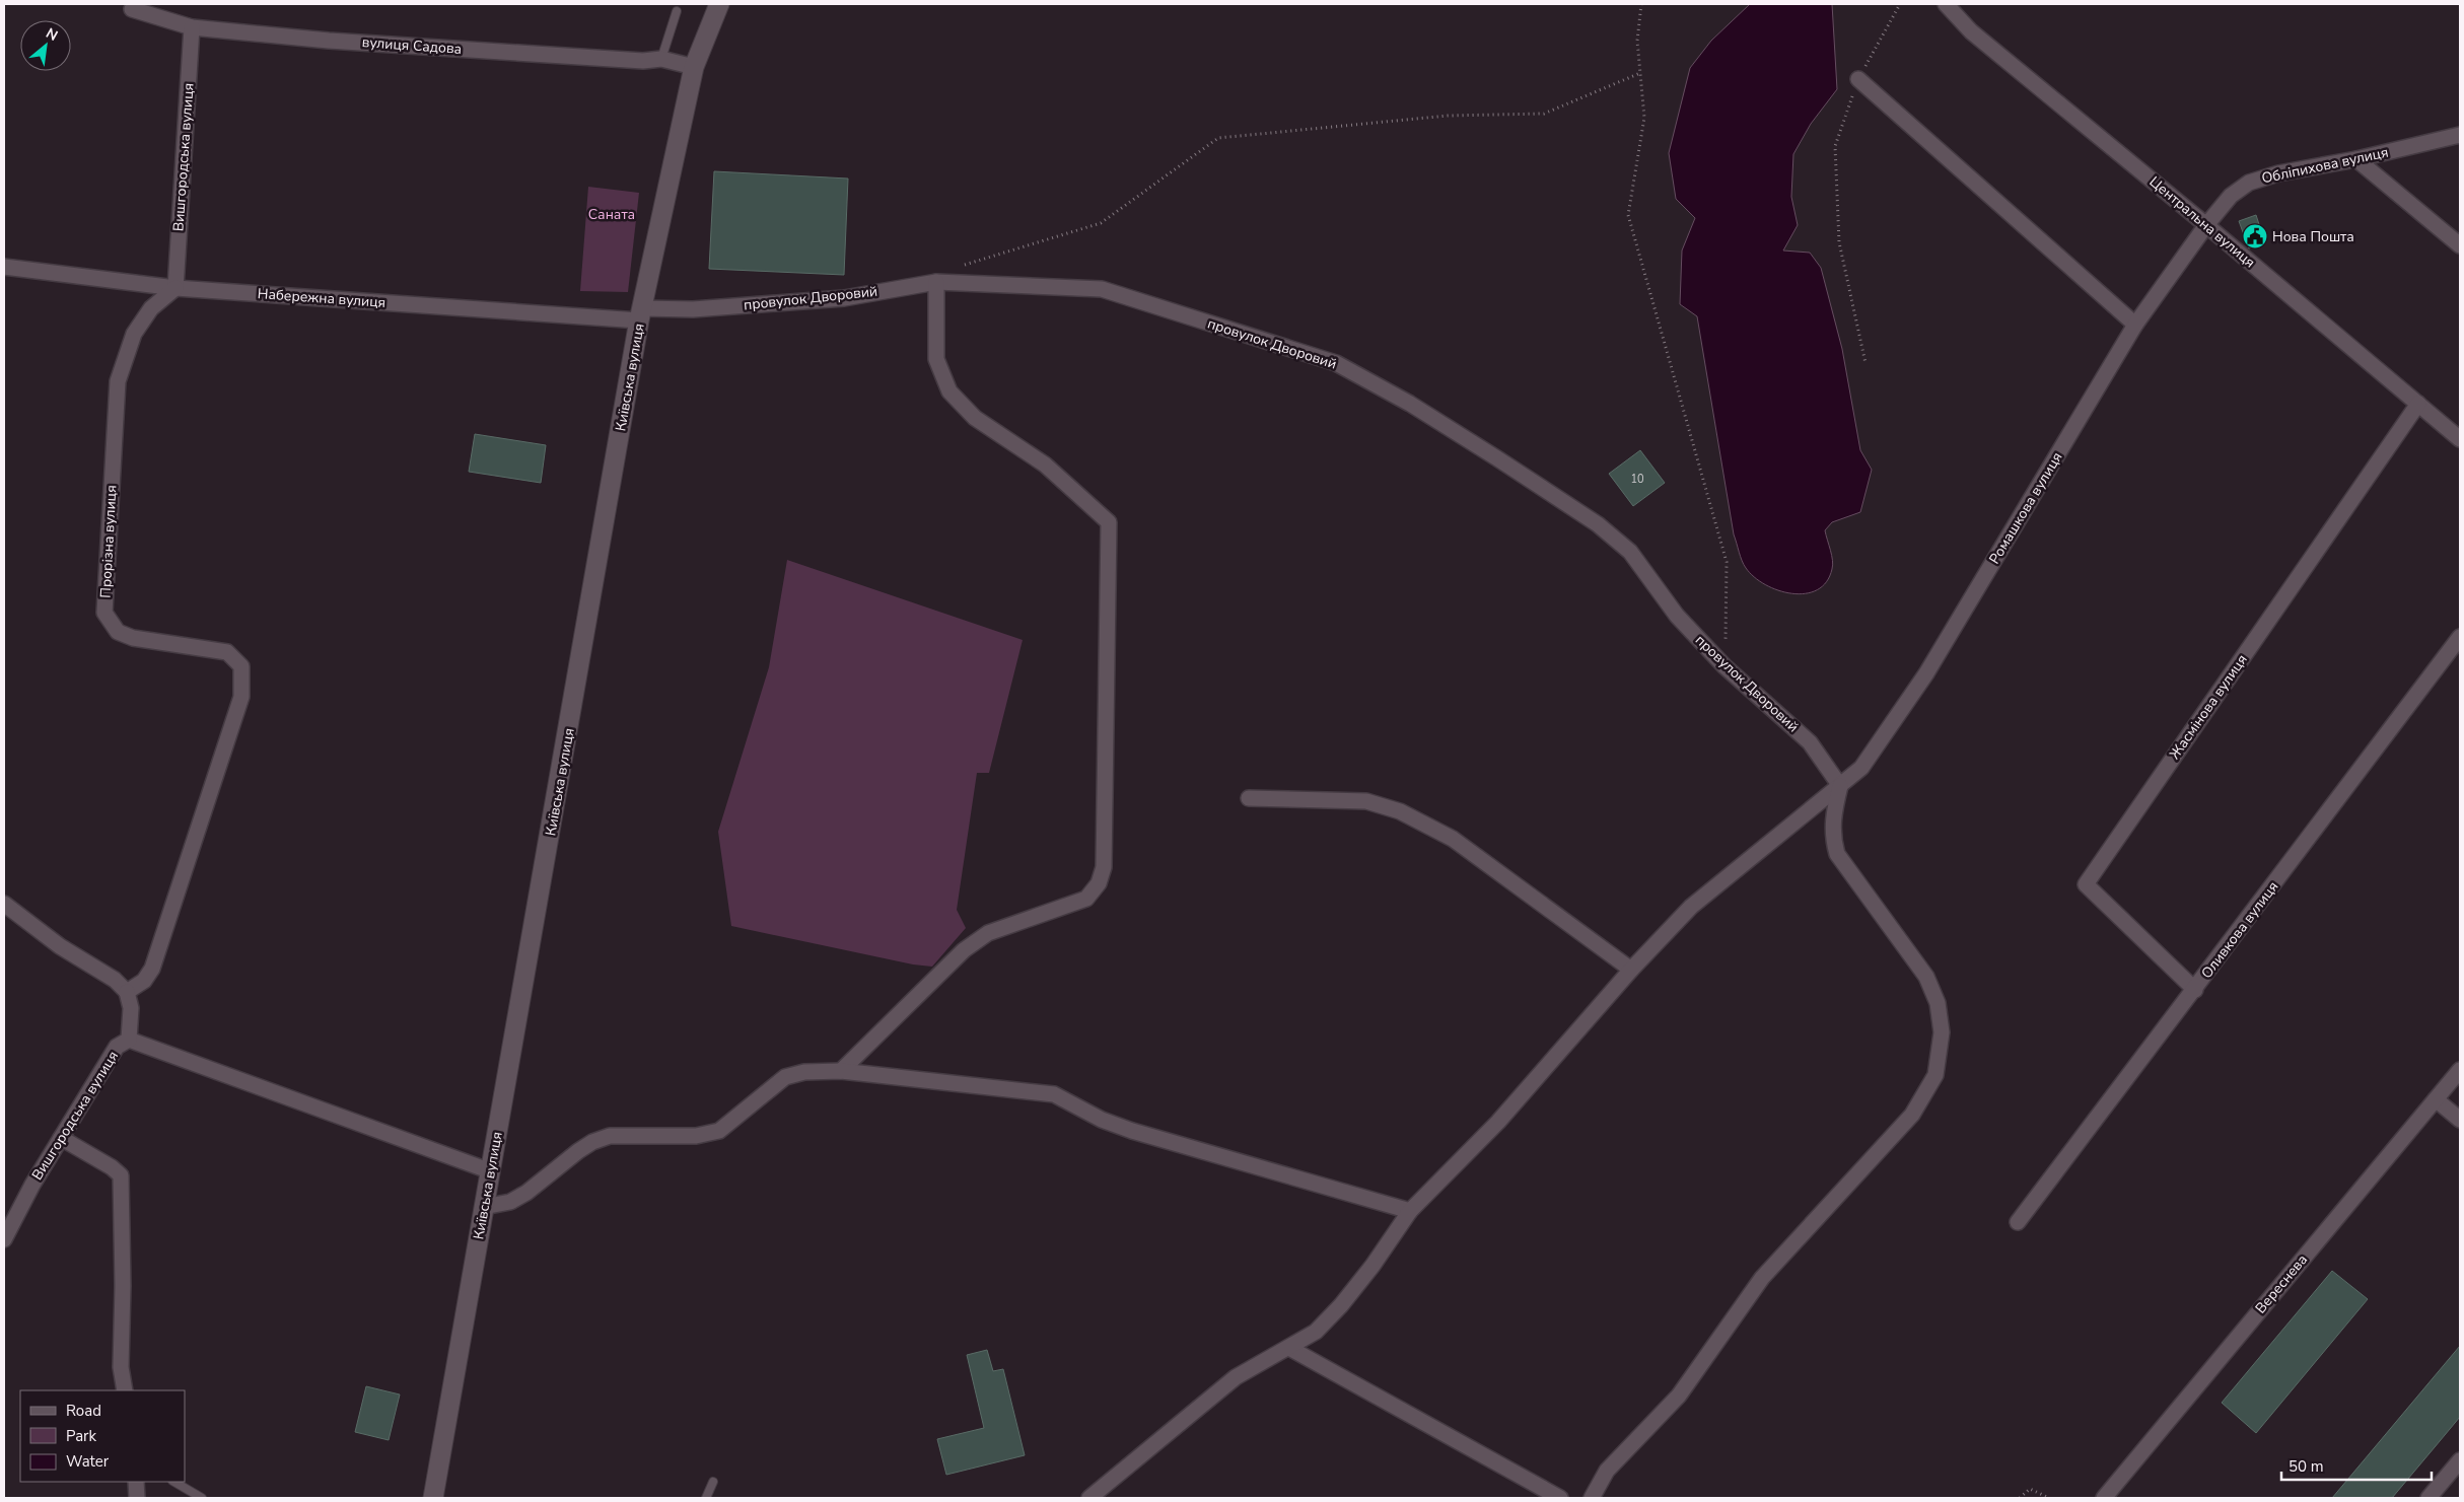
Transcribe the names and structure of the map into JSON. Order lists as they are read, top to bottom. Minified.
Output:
{"streets":{"street":["вулиця Садова","Вишгородська вулиця","Обліпихова вулиця","Центральна вулиця","Набережна вулиця","провулок Дворовий","Київська вулиця","Ромашкова вулиця","Прорізна вулиця","Жасмінова вулиця","Оливкова вулиця","Вереснева"]},"crossings":[["вулиця Садова","Вишгородська вулиця"],["вулиця Садова","Київська вулиця"],["Вишгородська вулиця","Набережна вулиця"],["Вишгородська вулиця","Прорізна вулиця"],["Обліпихова вулиця","Центральна вулиця"],["Обліпихова вулиця","Ромашкова вулиця"],["Центральна вулиця","Ромашкова вулиця"],["Центральна вулиця","Жасмінова вулиця"],["Набережна вулиця","провулок Дворовий"],["Набережна вулиця","Київська вулиця"],["Набережна вулиця","Прорізна вулиця"],["провулок Дворовий","Київська вулиця"],["провулок Дворовий","Ромашкова вулиця"],["Жасмінова вулиця","Оливкова вулиця"]],"parks":["Саната"],"places":{"public building":["Нова Пошта"]},"house_numbers":["10"],"legend":["Road","Park","Water"],"scale_bar":"50 m","north":"top right"}
